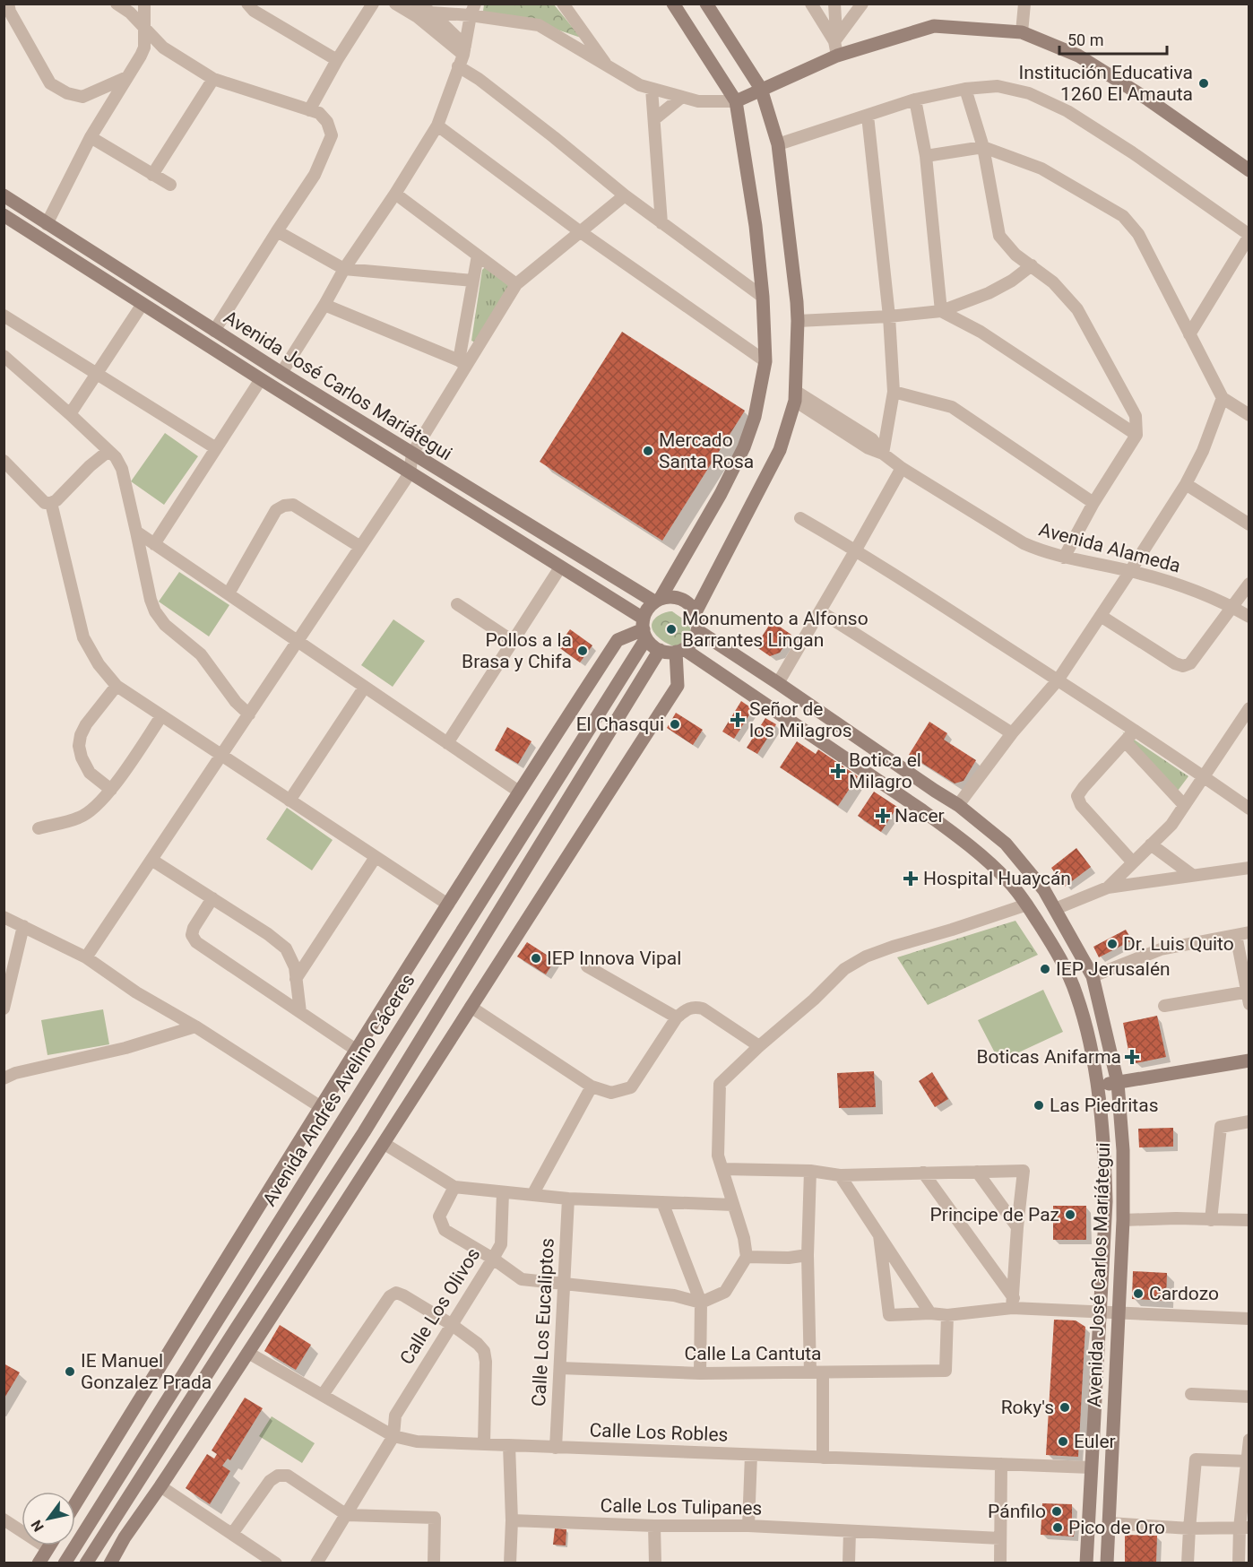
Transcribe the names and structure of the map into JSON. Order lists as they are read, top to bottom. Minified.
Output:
{"streets":{"street":["Avenida José Carlos Mariátegui","Avenida Alameda","Avenida Andrés Avelino Cáceres","Calle Los Olivos","Calle Los Eucaliptos","Calle La Cantuta","Calle Los Robles","Calle Los Tulipanes"]},"crossings":[["Avenida José Carlos Mariátegui","Avenida Andrés Avelino Cáceres"],["Avenida José Carlos Mariátegui","Calle Los Robles"],["Calle Los Olivos","Calle Los Robles"],["Calle Los Eucaliptos","Calle La Cantuta"],["Calle Los Eucaliptos","Calle Los Robles"]],"places":{"other":["Institución Educativa 1260 El Amauta","Mercado Santa Rosa","Monumento a Alfonso Barrantes Lingan","Pollos a la Brasa y Chifa","El Chasqui","Dr. Luis Quito","IEP Innova Vipal","IEP Jerusalén","Las Piedritas","Principe de Paz","Cardozo","IE Manuel Gonzalez Prada","Roky's","Euler","Pánfilo","Pico de Oro"],"health":["Señor de los Milagros","Botica el Milagro","Nacer","Hospital Huaycán","Boticas Anifarma"]},"scale_bar":"50 m","north":"bottom left"}
